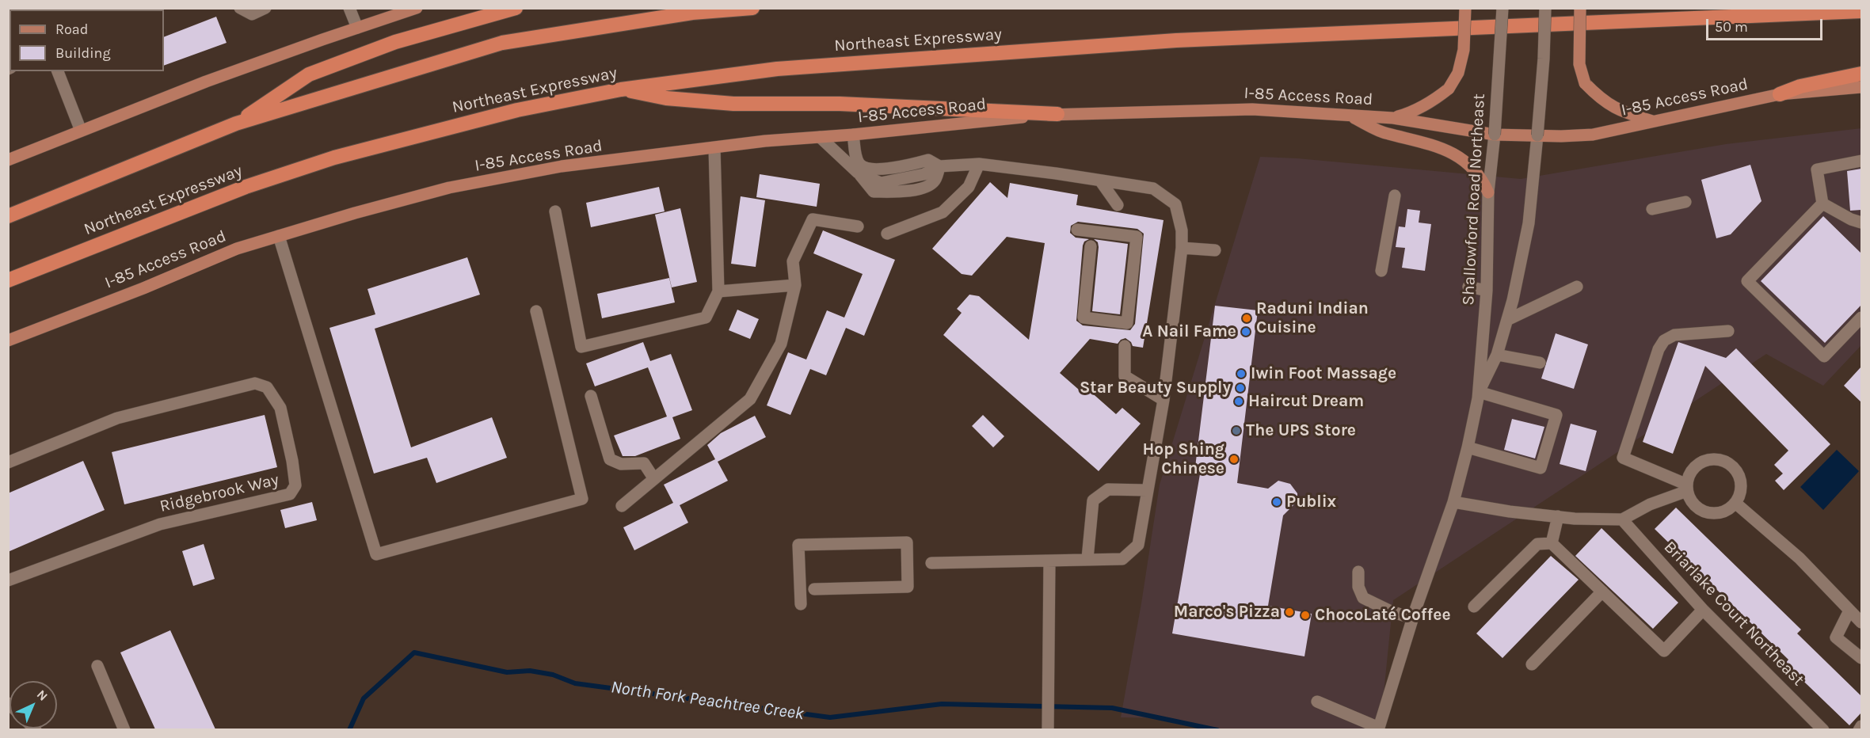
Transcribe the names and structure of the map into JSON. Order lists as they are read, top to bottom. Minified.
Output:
{"streets":{"highway":["Northeast Expressway"],"main road":["I-85 Access Road"],"street":["Shallowford Road Northeast","Ridgebrook Way","Briarlake Court Northeast"]},"crossings":[["I-85 Access Road","Shallowford Road Northeast"]],"water":["North Fork Peachtree Creek"],"places":["Raduni Indian Cuisine","A Nail Fame","Iwin Foot Massage","Star Beauty Supply","Haircut Dream","The UPS Store","Hop Shing Chinese","Publix","Marco's Pizza","ChocoLaté Coffee"],"legend":["Road","Building"],"scale_bar":"50 m","north":"top right"}
